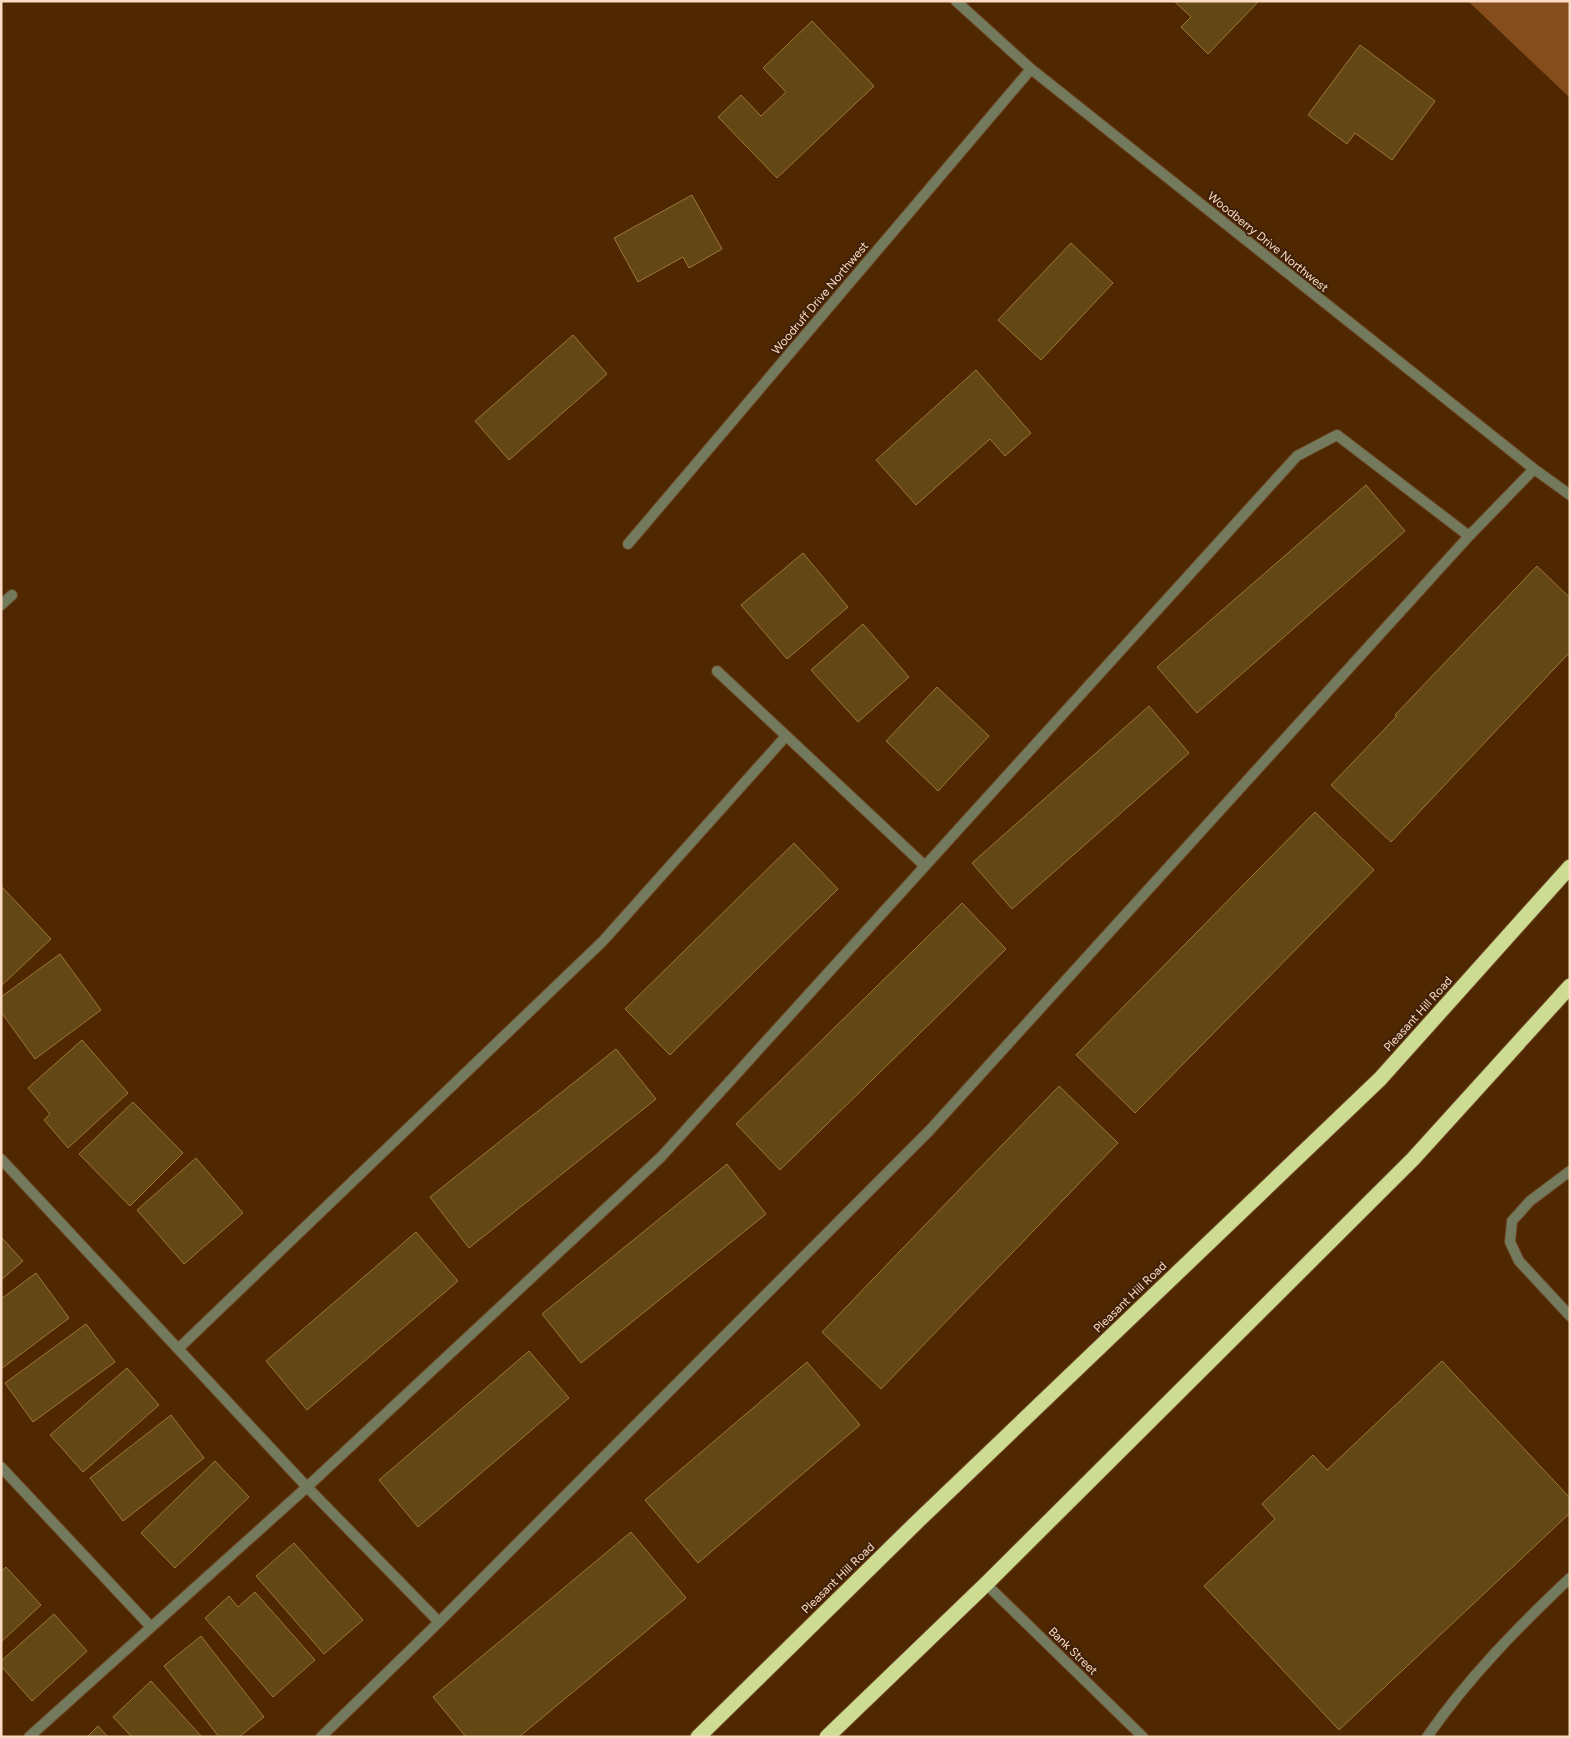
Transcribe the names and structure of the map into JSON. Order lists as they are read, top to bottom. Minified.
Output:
{"streets":{"highway":["Pleasant Hill Road"],"street":["Woodberry Drive Northwest","Woodruff Drive Northwest","Bank Street"]},"crossings":[["Woodberry Drive Northwest","Woodruff Drive Northwest"]]}
